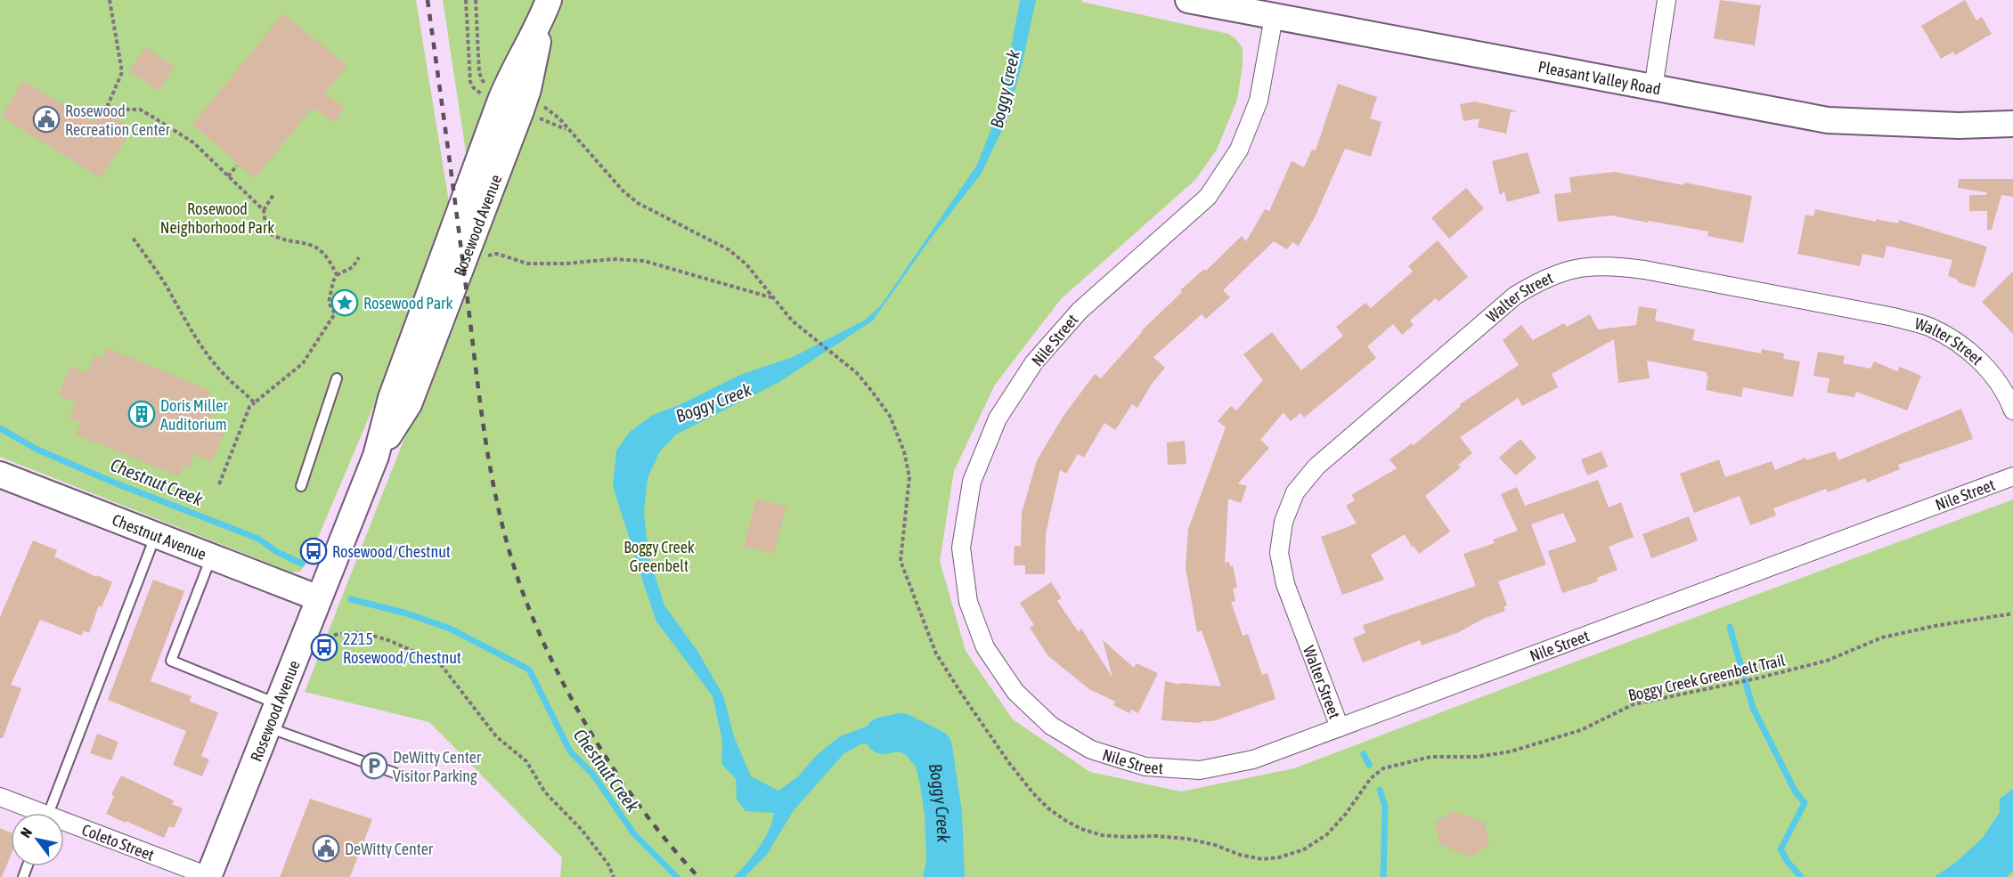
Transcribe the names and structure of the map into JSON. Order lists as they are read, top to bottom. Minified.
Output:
{"streets":{"street":["Pleasant Valley Road","Rosewood Avenue","Walter Street","Nile Street","Chestnut Avenue","Coleto Street"],"path":["Boggy Creek Greenbelt Trail"]},"crossings":[["Pleasant Valley Road","Nile Street"],["Rosewood Avenue","Chestnut Avenue"],["Rosewood Avenue","Coleto Street"],["Walter Street","Nile Street"]],"water":["Boggy Creek","Chestnut Creek"],"parks":["Rosewood Neighborhood Park","Boggy Creek Greenbelt"],"places":{"public building":["Rosewood Recreation Center","DeWitty Center"],"place":["Rosewood Park"],"building":["Doris Miller Auditorium"],"bus stop":["Rosewood/Chestnut","2215 Rosewood/Chestnut"],"parking":["DeWitty Center Visitor Parking"]},"north":"top left"}
